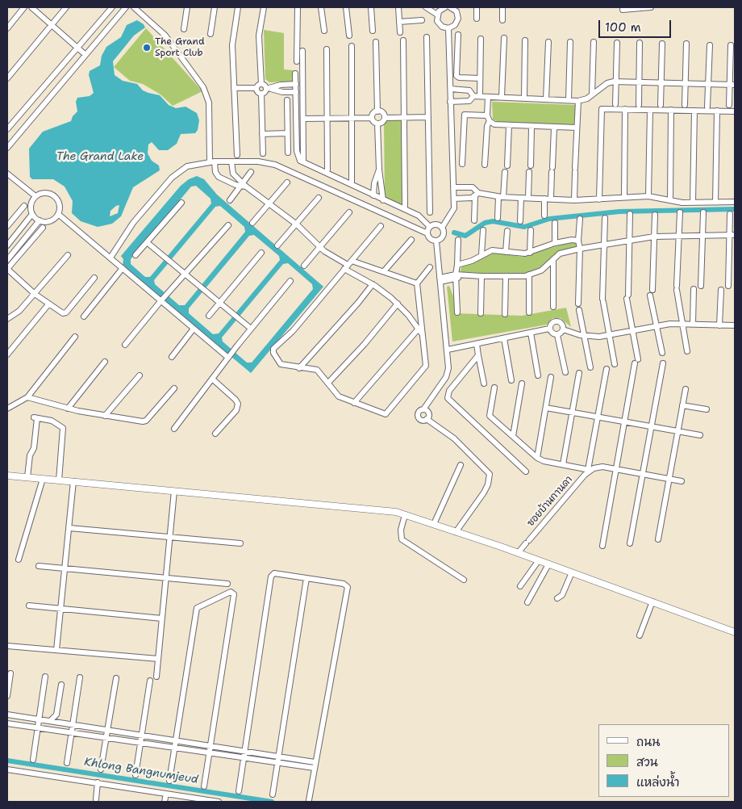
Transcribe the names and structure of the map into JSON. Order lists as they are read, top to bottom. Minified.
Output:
{"streets":{"street":["ซอยบ้านกานดา"]},"water":["The Grand Lake","Khlong Bangnumjeud"],"places":["The Grand Sport Club"],"legend":["ถนน","สวน","แหล่งน้ำ"],"scale_bar":"100 m"}
